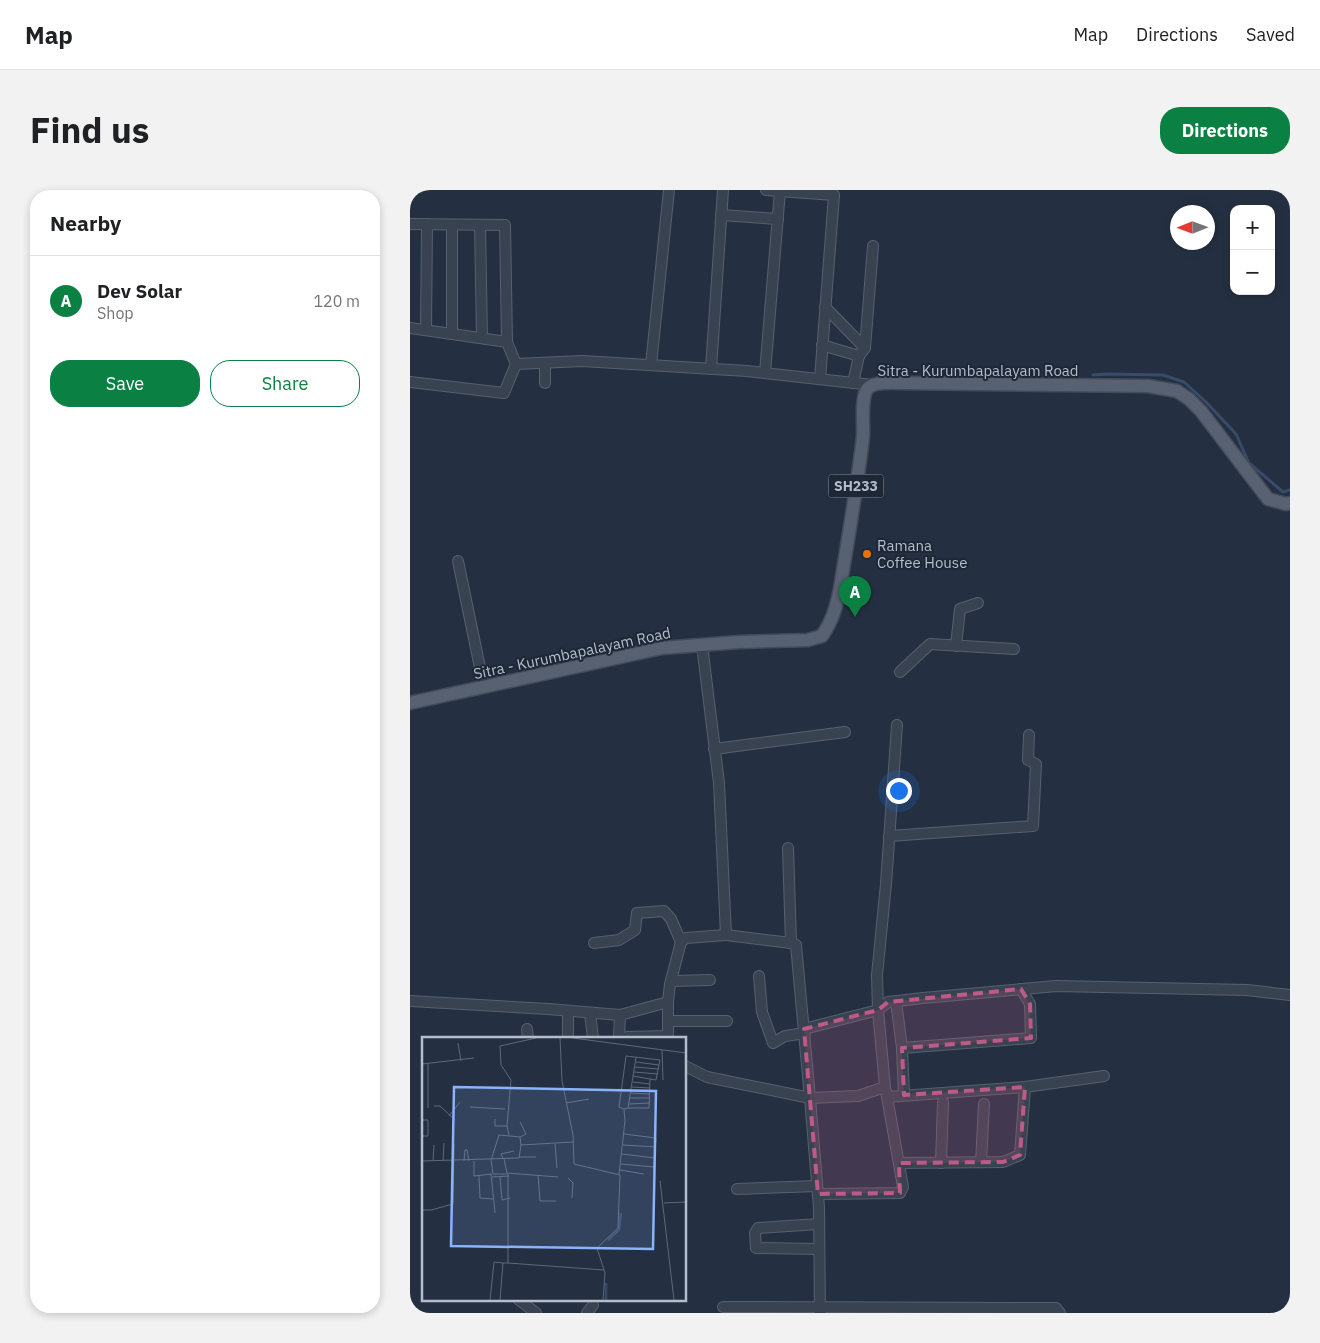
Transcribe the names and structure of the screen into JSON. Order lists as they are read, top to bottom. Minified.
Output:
{"streets":{"main road":["Sitra - Kurumbapalayam Road","SH233"]},"places":["Ramana Coffee House"],"north":"left","page":{"header":"Map","nav":["Map","Directions","Saved"],"title":"Find us","buttons":["Directions",["Save","Share"]],"heading":"Nearby","map_buttons":["+","−"],"list":[{"mark":"A","name":"Dev Solar","note":"Shop","value":"120 m"}],"pins":"A"}}
